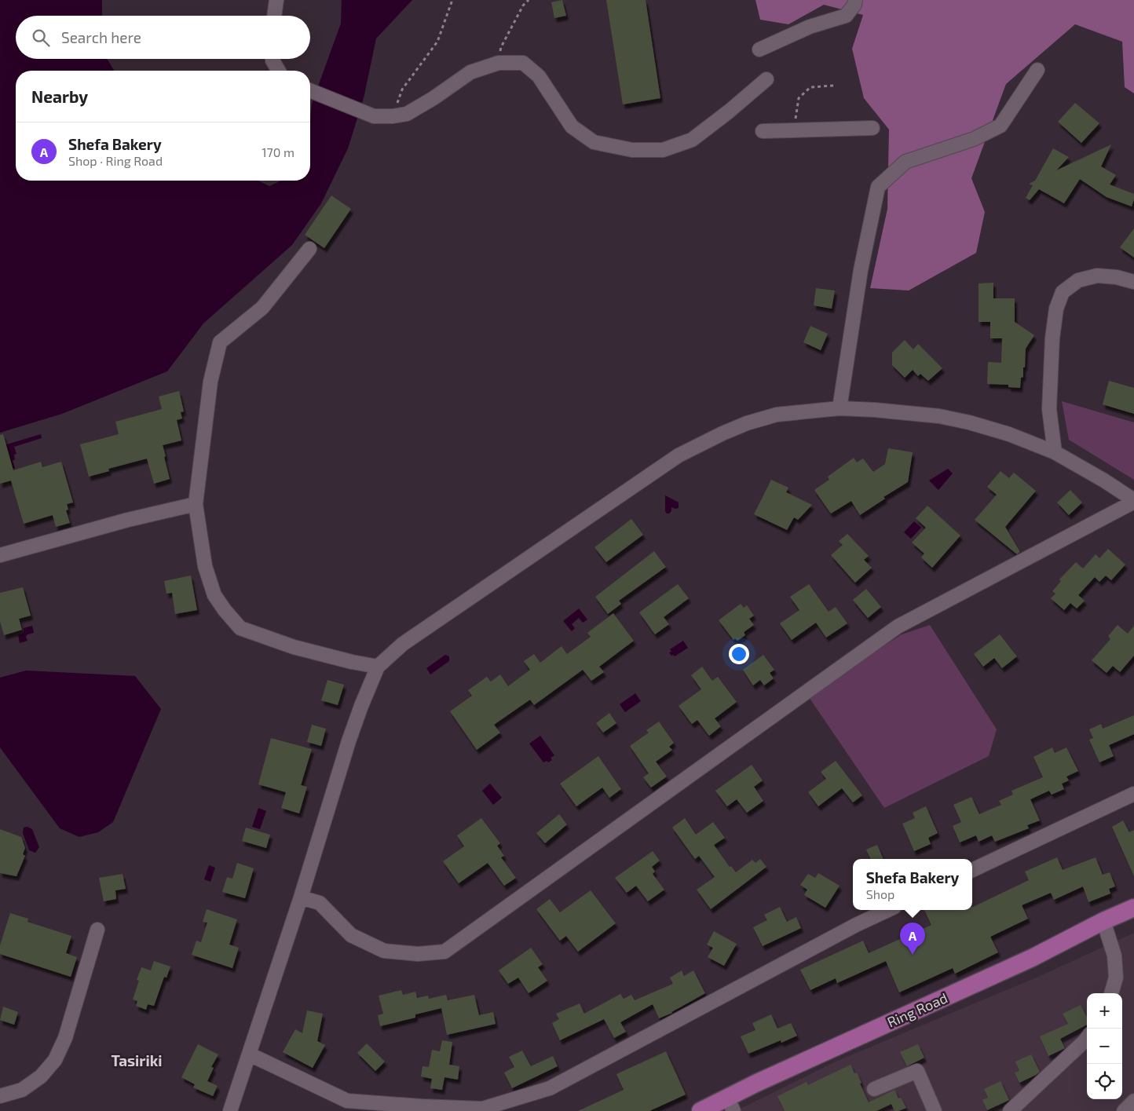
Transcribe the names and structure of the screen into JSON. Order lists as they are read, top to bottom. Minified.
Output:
{"streets":{"main road":["Ring Road"]},"districts":["Tasiriki"],"page":{"search":"Search here","heading":"Nearby","list":[{"mark":"A","name":"Shefa Bakery","note":"Shop · Ring Road","value":"170 m"}],"popup":["Shefa Bakery","Shop"],"pins":"A","map_buttons":["+","−"]}}
